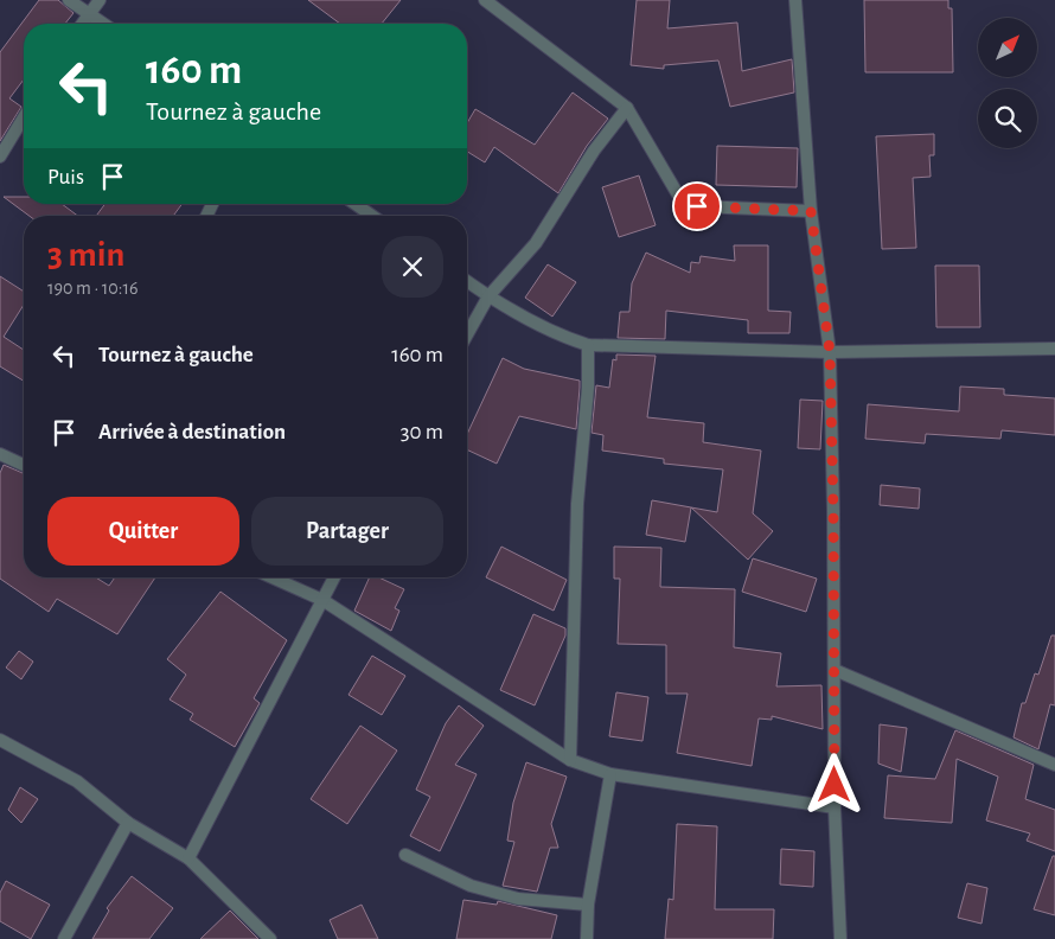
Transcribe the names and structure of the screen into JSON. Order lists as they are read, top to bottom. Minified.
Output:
{"north":"top right","page":{"turn":["160 m","Tournez à gauche"],"then":"Puis","heading":["3 min","190 m · 10:16"],"list":[{"name":"Tournez à gauche","value":"160 m"},{"name":"Arrivée à destination","value":"30 m"}],"buttons":["Quitter","Partager"]}}
